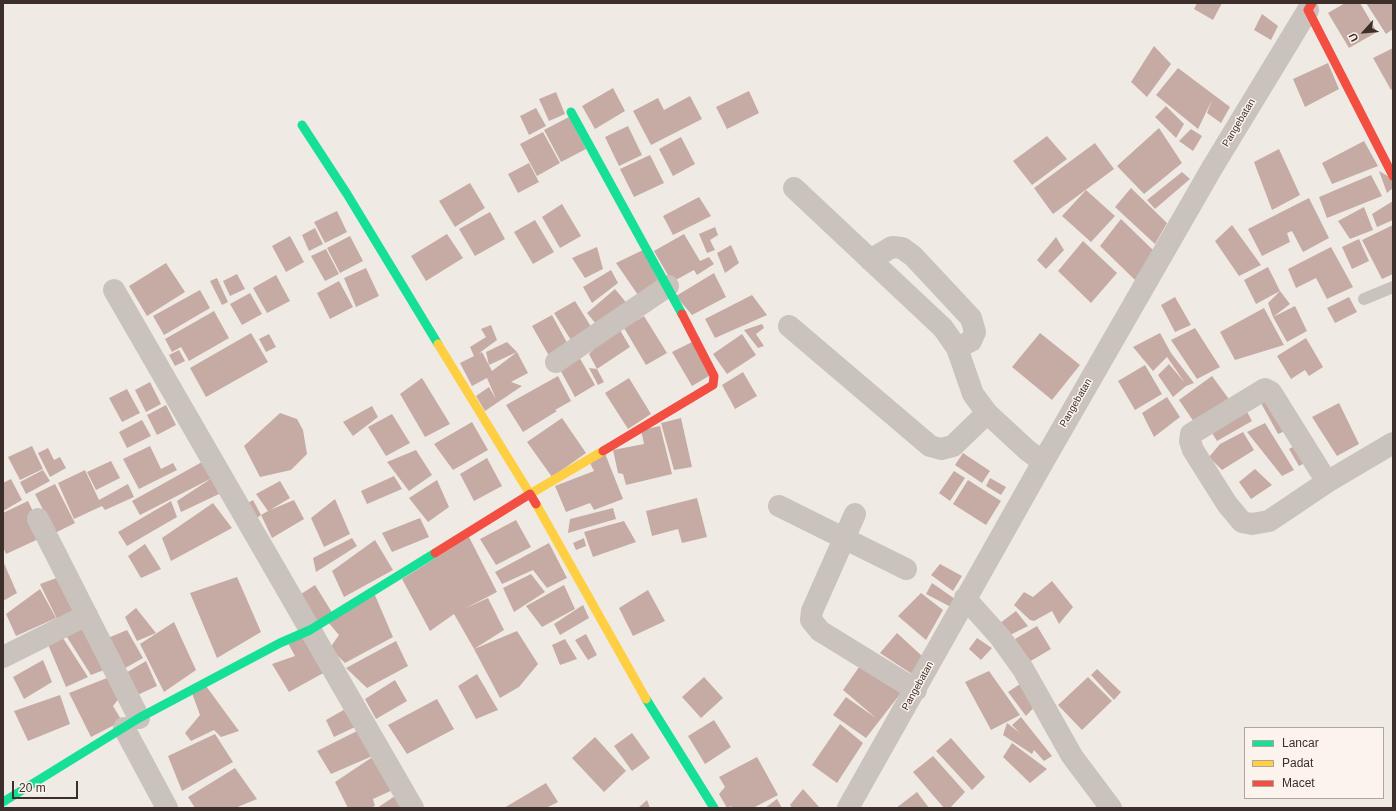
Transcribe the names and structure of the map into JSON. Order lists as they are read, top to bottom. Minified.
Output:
{"streets":{"street":["Pangebatan"]},"legend":["Lancar","Padat","Macet"],"scale_bar":"20 m","north":"bottom left"}
